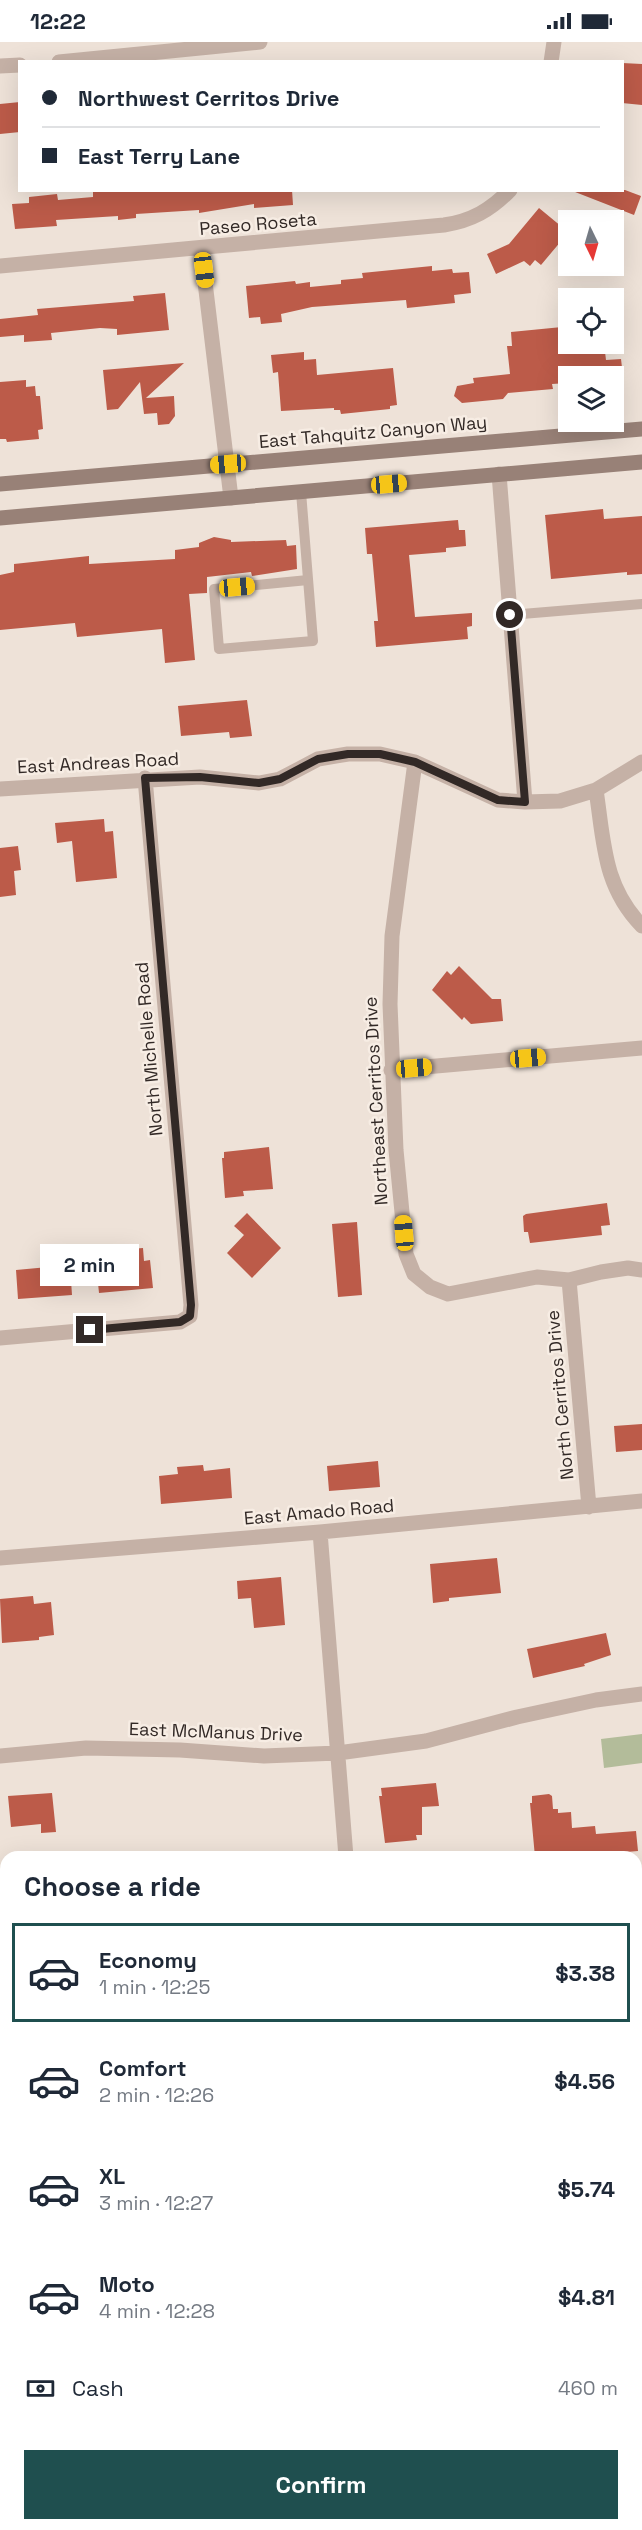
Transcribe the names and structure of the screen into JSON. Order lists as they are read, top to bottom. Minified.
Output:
{"streets":{"main road":["East Tahquitz Canyon Way"],"street":["Paseo Roseta","East Andreas Road","North Michelle Road","Northeast Cerritos Drive","North Cerritos Drive","East Amado Road","East McManus Drive"]},"crossings":[["East Andreas Road","North Michelle Road"],["East Andreas Road","Northeast Cerritos Drive"],["Northeast Cerritos Drive","North Cerritos Drive"],["North Cerritos Drive","East Amado Road"]],"north":"bottom","page":{"status":"12:22","banner":["Northwest Cerritos Drive","East Terry Lane"],"bubble":"2 min","heading":"Choose a ride","list":[{"name":"Economy","note":"1 min · 12:25","value":"$3.38"},{"name":"Comfort","note":"2 min · 12:26","value":"$4.56"},{"name":"XL","note":"3 min · 12:27","value":"$5.74"},{"name":"Moto","note":"4 min · 12:28","value":"$4.81"}],"pay":["Cash","460 m"],"buttons":"Confirm"}}
